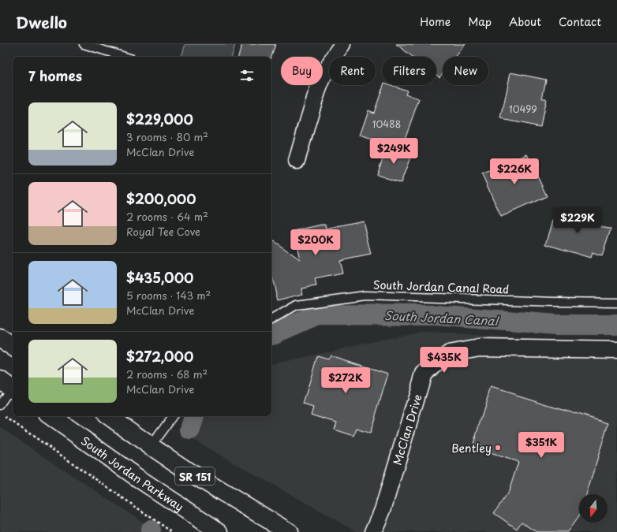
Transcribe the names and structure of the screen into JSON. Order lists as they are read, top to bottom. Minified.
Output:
{"streets":{"main road":["South Jordan Parkway","SR 151"],"street":["McClan Drive"],"lane":["South Jordan Canal Road"]},"water":["South Jordan Canal"],"places":["Bentley"],"house_numbers":["10499","10488"],"north":"bottom","page":{"header":"Dwello","nav":["Home","Map","About","Contact"],"chip":["Buy","Rent","Filters","New"],"heading":"7 homes","list":[{"name":"$229,000","note":"3 rooms · 80 m² · McClan Drive"},{"name":"$200,000","note":"2 rooms · 64 m² · Royal Tee Cove"},{"name":"$435,000","note":"5 rooms · 143 m² · McClan Drive"},{"name":"$272,000","note":"2 rooms · 68 m² · McClan Drive"}],"price":["$249K","$226K","$229K","$200K","$435K","$272K","$351K"]}}
